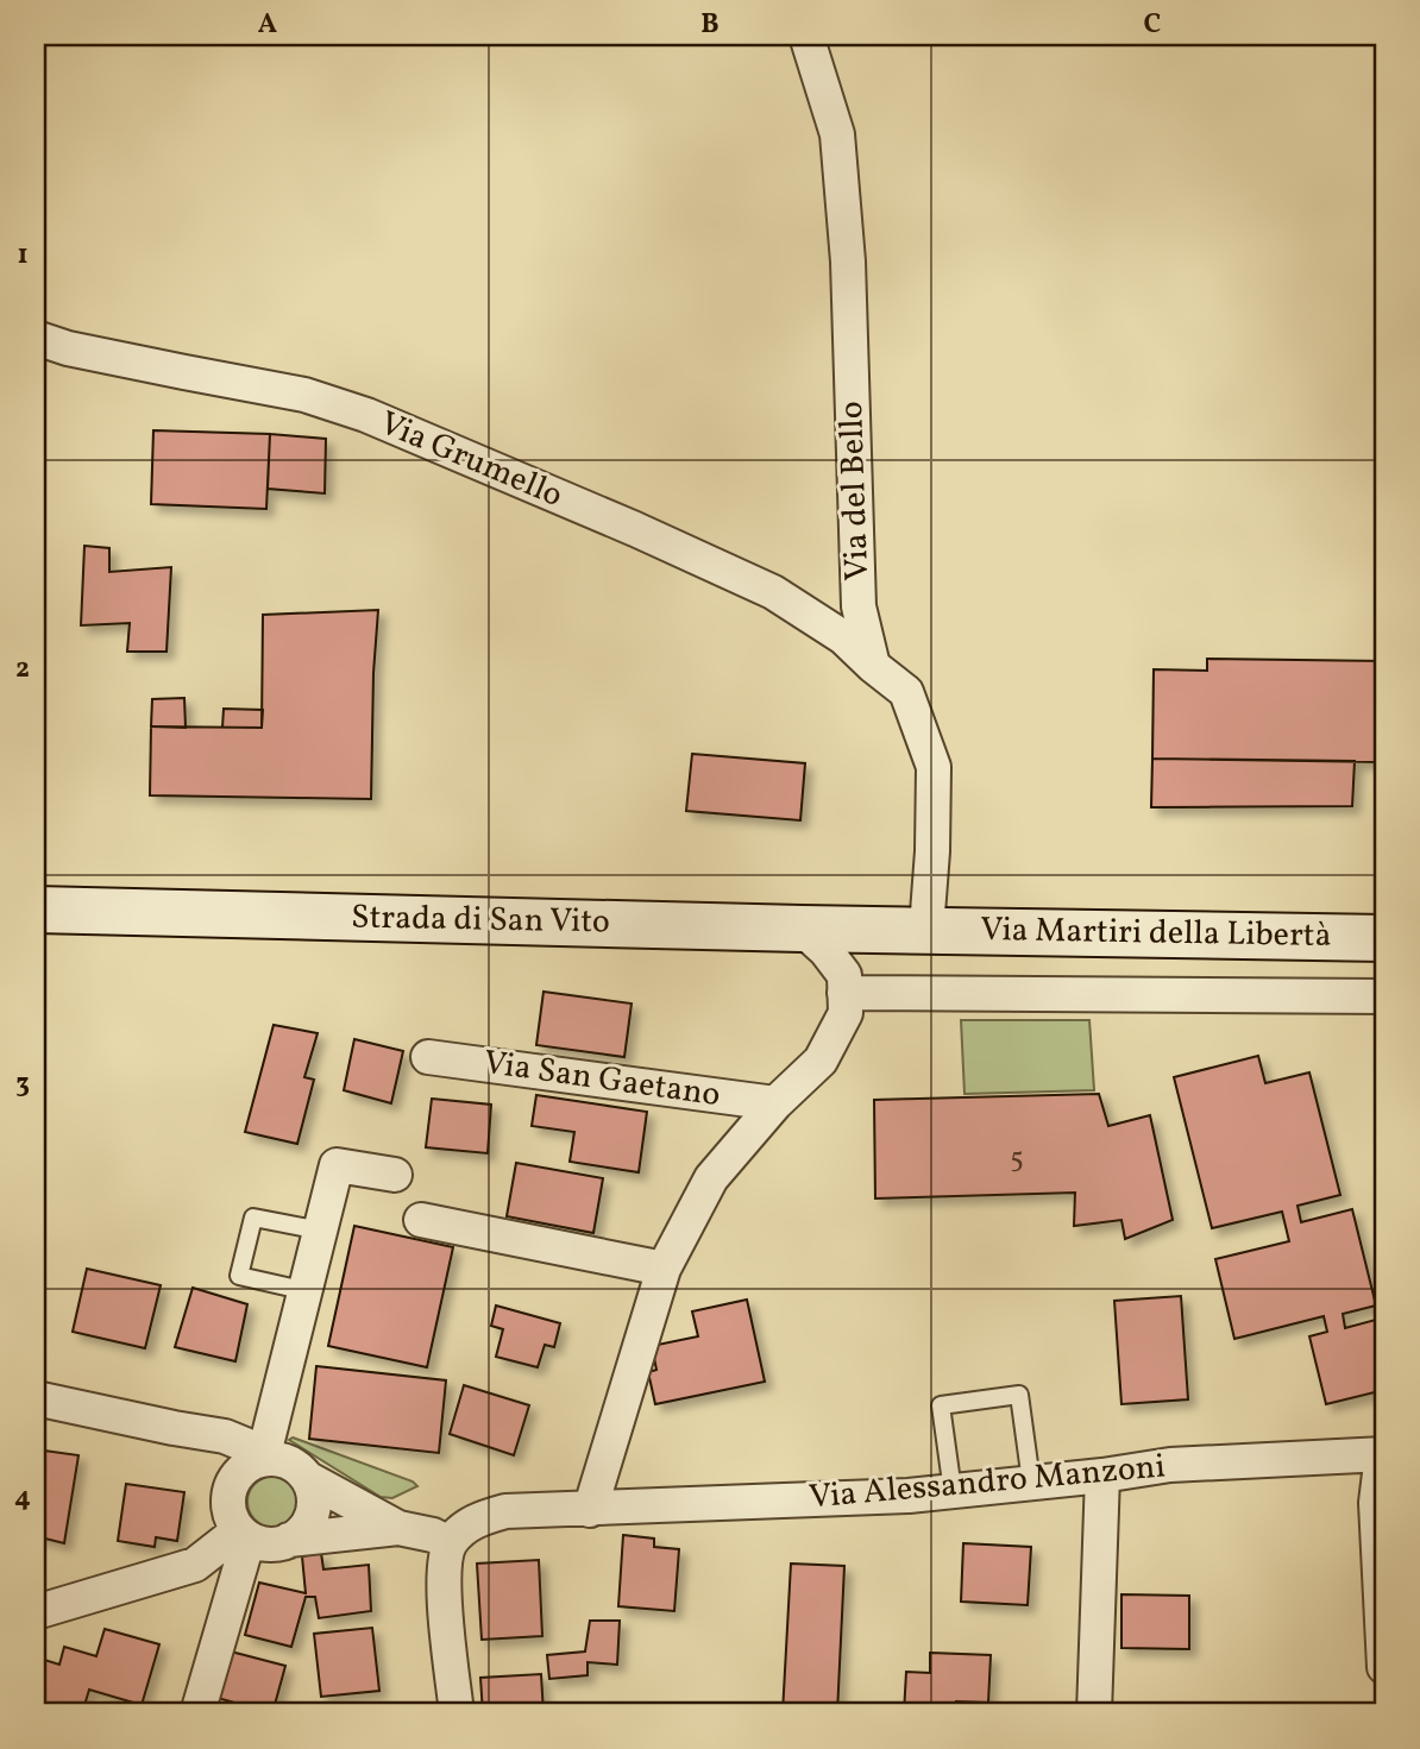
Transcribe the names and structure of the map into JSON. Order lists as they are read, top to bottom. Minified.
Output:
{"streets":{"main road":["Strada di San Vito","Via Martiri della Libertà"],"street":["Via Grumello","Via del Bello","Via San Gaetano","Via Alessandro Manzoni"]},"crossings":[["Via Grumello","Via del Bello"],["Strada di San Vito","Via Martiri della Libertà"],["Via San Gaetano","Via Alessandro Manzoni"]],"house_numbers":["5"],"grid":{"columns":["A","B","C"],"rows":["1","2","3","4"]}}
